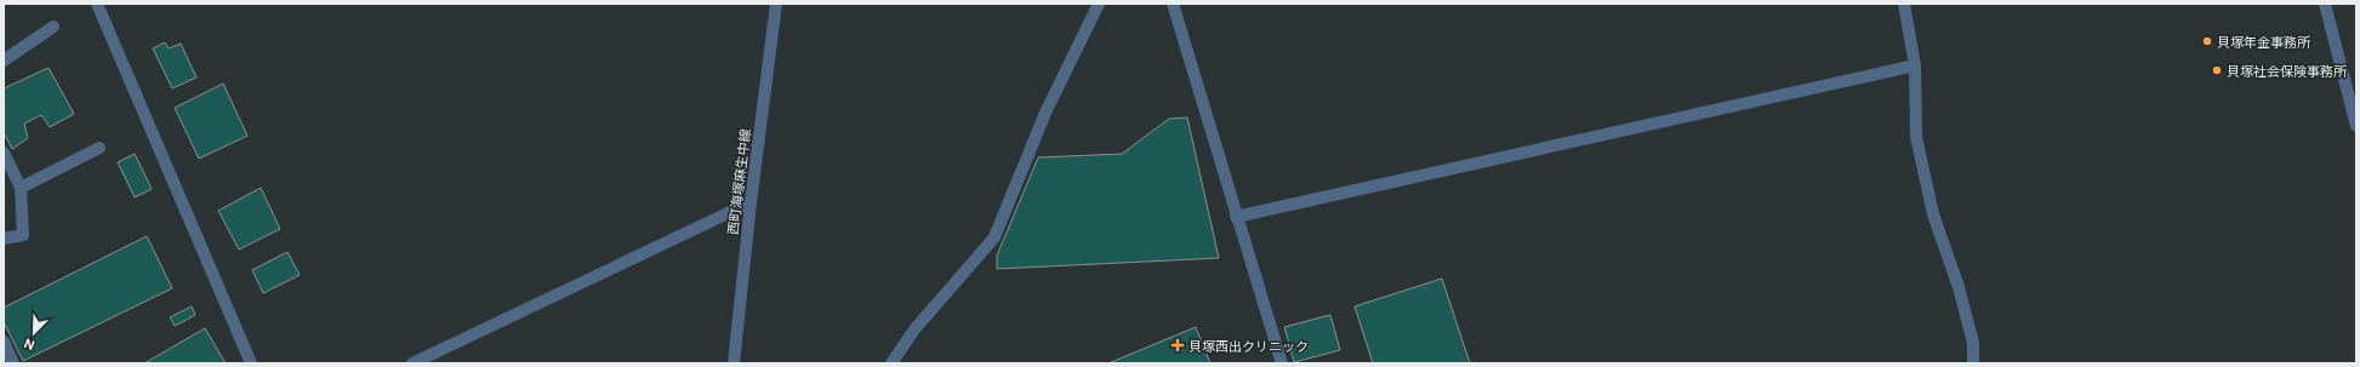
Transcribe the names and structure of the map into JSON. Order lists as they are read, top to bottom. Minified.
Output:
{"streets":{"street":["西町海塚麻生中線"]},"places":{"other":["貝塚年金事務所","貝塚社会保険事務所"],"health":["貝塚西出クリニック"]},"north":"bottom left"}
